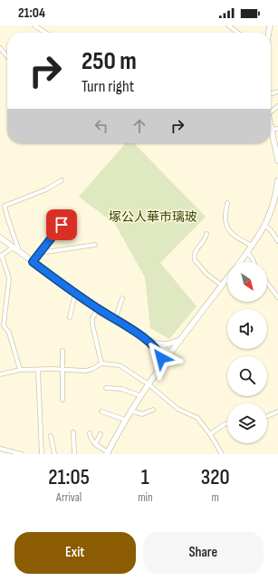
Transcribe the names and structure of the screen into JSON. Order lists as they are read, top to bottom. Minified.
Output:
{"parks":["塚公人華市璃玻"],"north":"bottom right","page":{"status":"21:04","turn":["250 m","Turn right"],"eta":["21:05","Arrival","1","min","320","m"],"buttons":["Exit","Share"]}}
